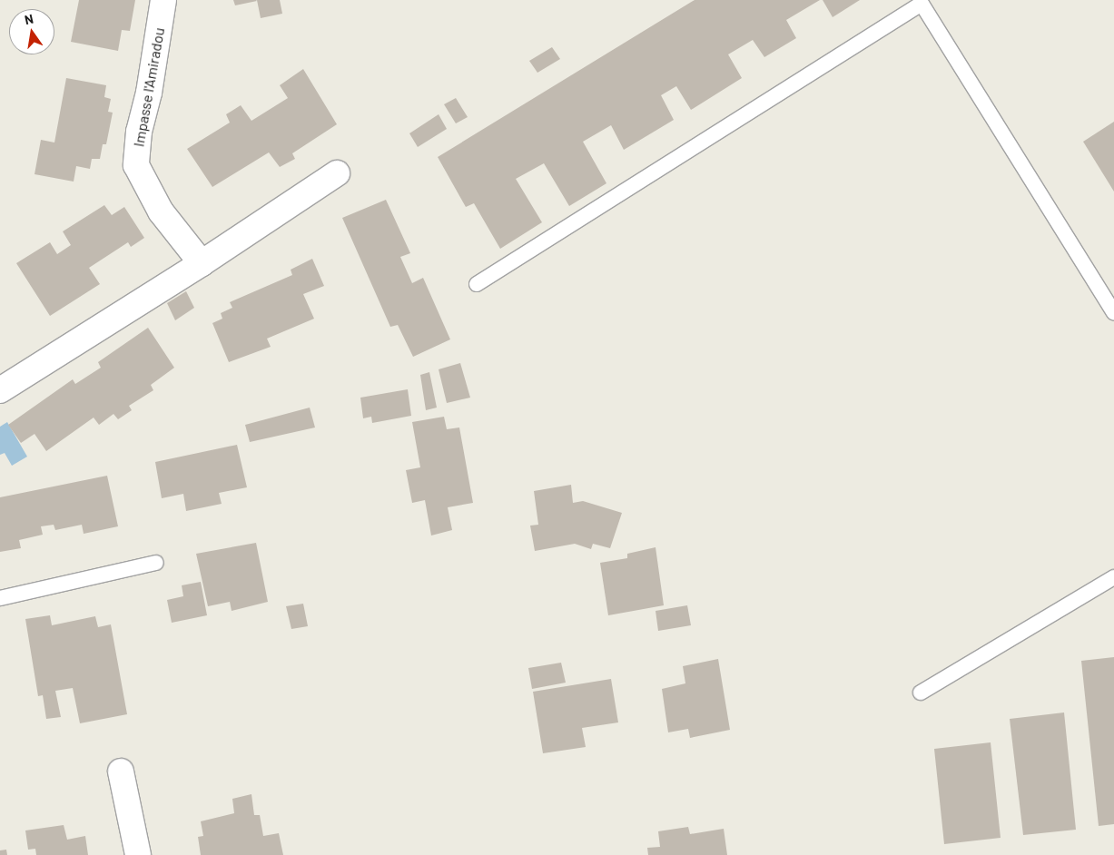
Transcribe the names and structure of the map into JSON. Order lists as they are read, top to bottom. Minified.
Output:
{"streets":{"street":["Impasse l'Amiradou"]},"north":"top"}
